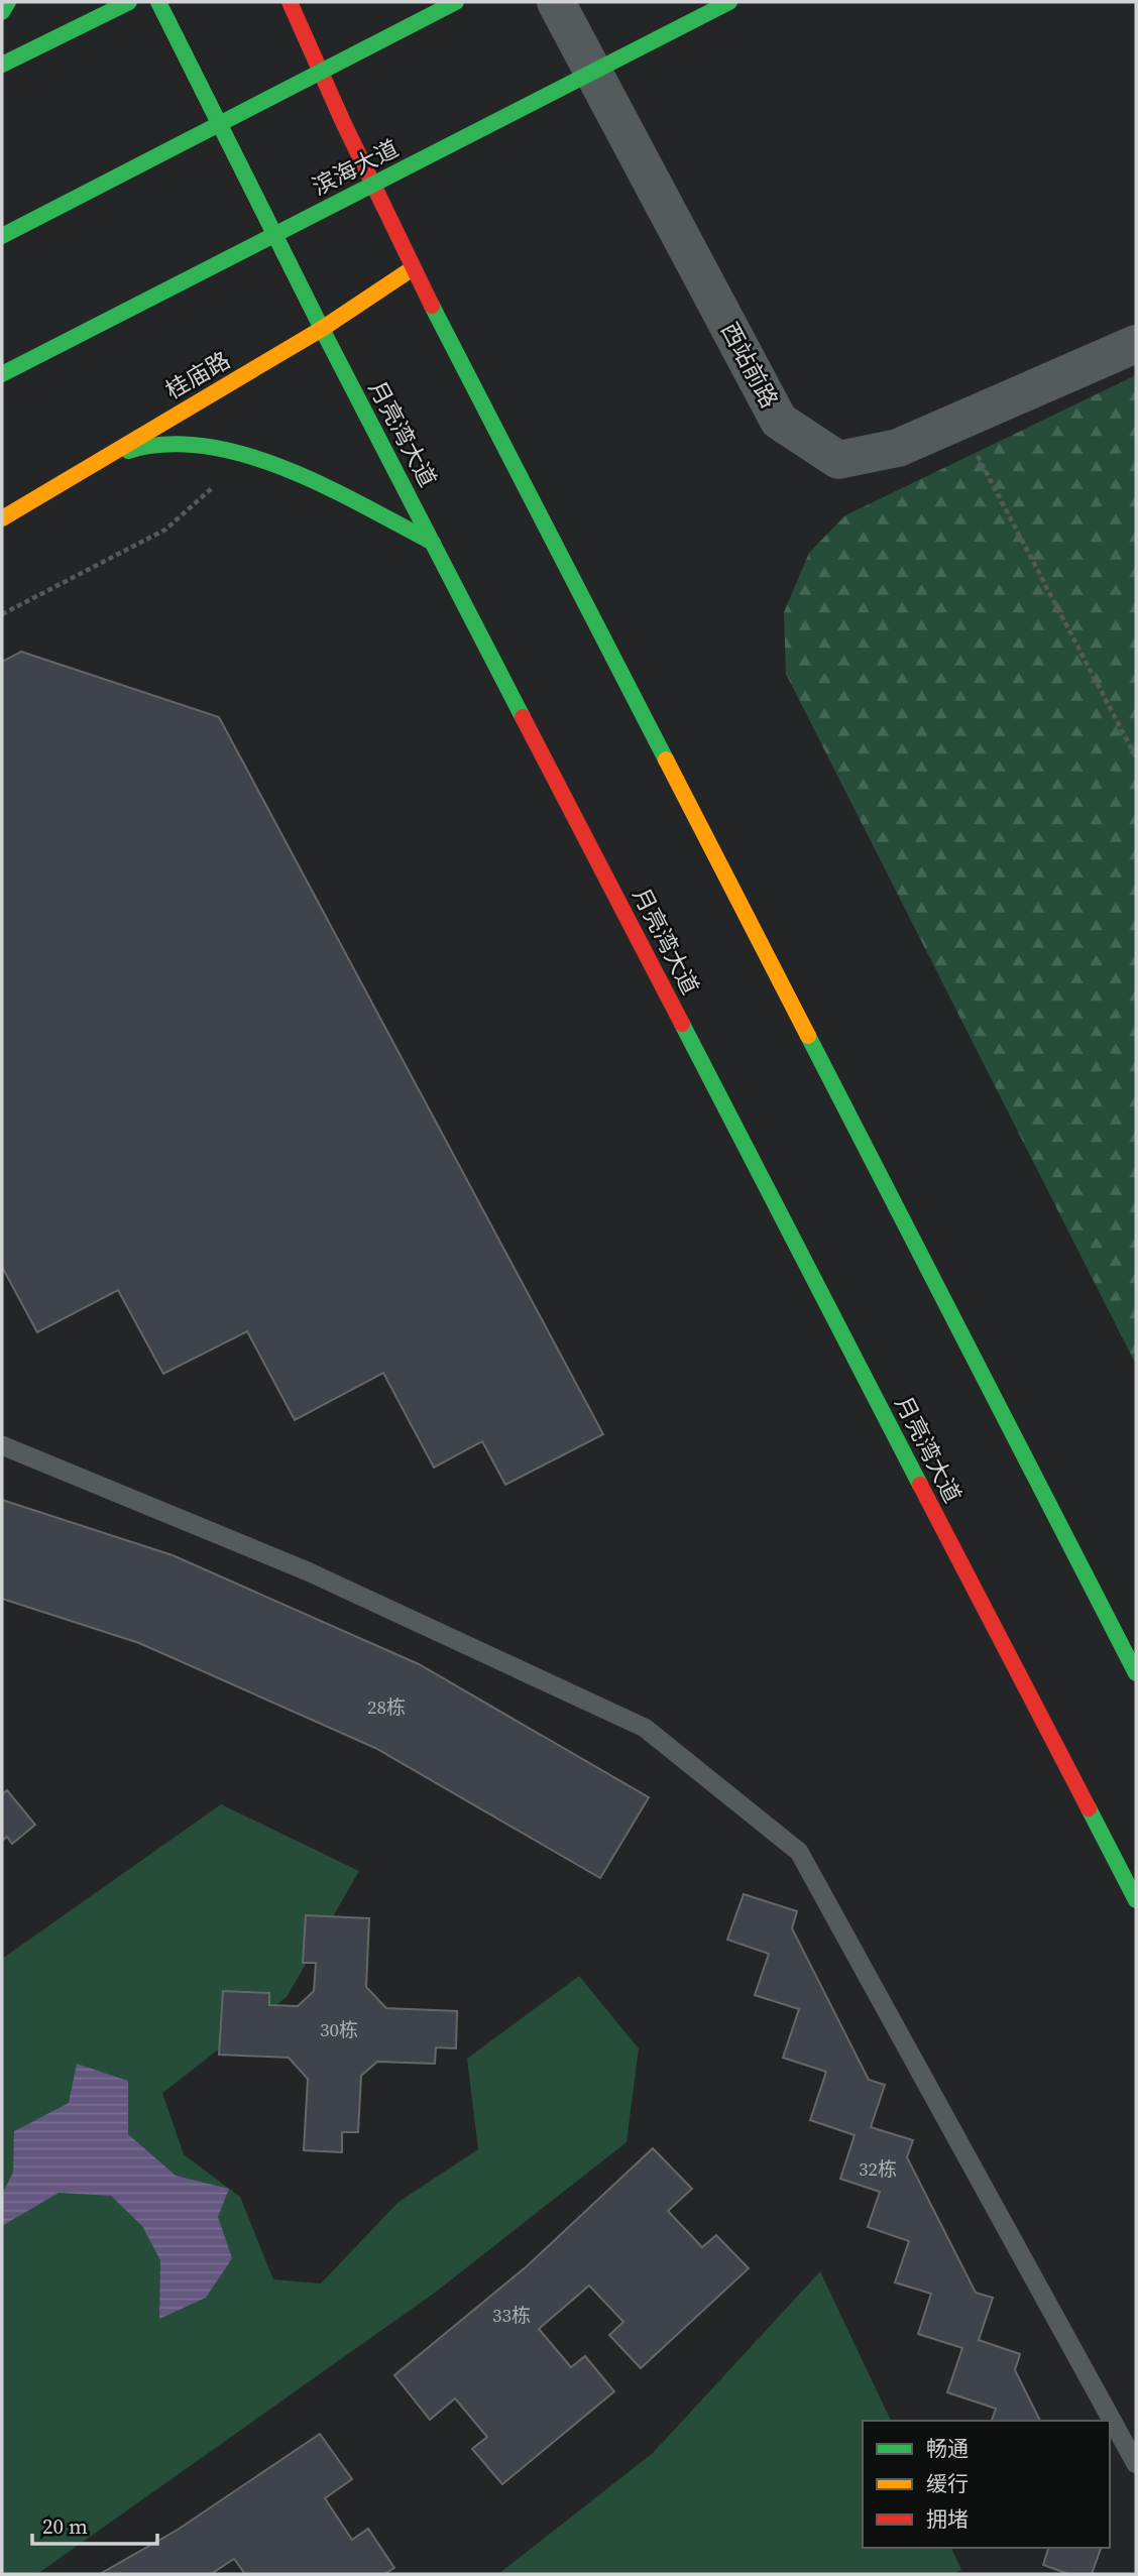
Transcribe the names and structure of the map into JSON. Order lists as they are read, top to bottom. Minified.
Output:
{"streets":{"main road":["滨海大道","桂庙路","月亮湾大道"],"street":["西站前路"]},"crossings":[["桂庙路","月亮湾大道"]],"house_numbers":["28栋","30栋","32栋","33栋"],"legend":["畅通","缓行","拥堵"],"scale_bar":"20 m"}
